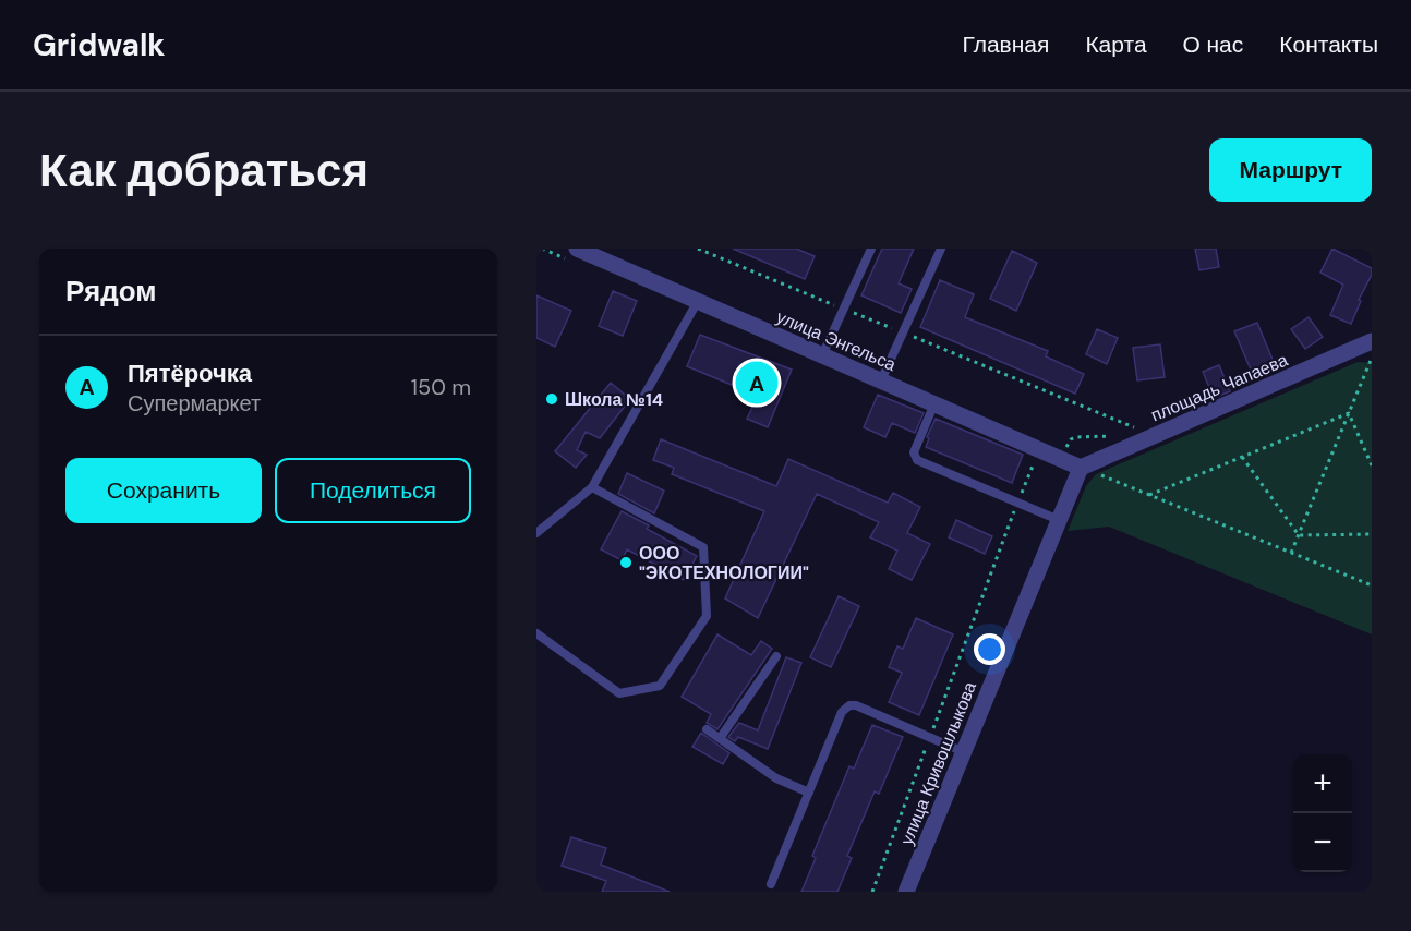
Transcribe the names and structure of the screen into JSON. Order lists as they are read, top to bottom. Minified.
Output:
{"streets":{"street":["улица Энгельса","площадь Чапаева","улица Кривошлыкова"]},"crossings":[["улица Энгельса","площадь Чапаева"],["улица Энгельса","улица Кривошлыкова"],["площадь Чапаева","улица Кривошлыкова"]],"places":["Школа №14","ООО \"ЭКОТЕХНОЛОГИИ\""],"page":{"header":"Gridwalk","nav":["Главная","Карта","О нас","Контакты"],"buttons":["Маршрут",["Сохранить","Поделиться"]],"title":"Как добраться","heading":"Рядом","list":[{"mark":"A","name":"Пятёрочка","note":"Супермаркет","value":"150 m"}],"pins":"A","map_buttons":["+","−"]}}
